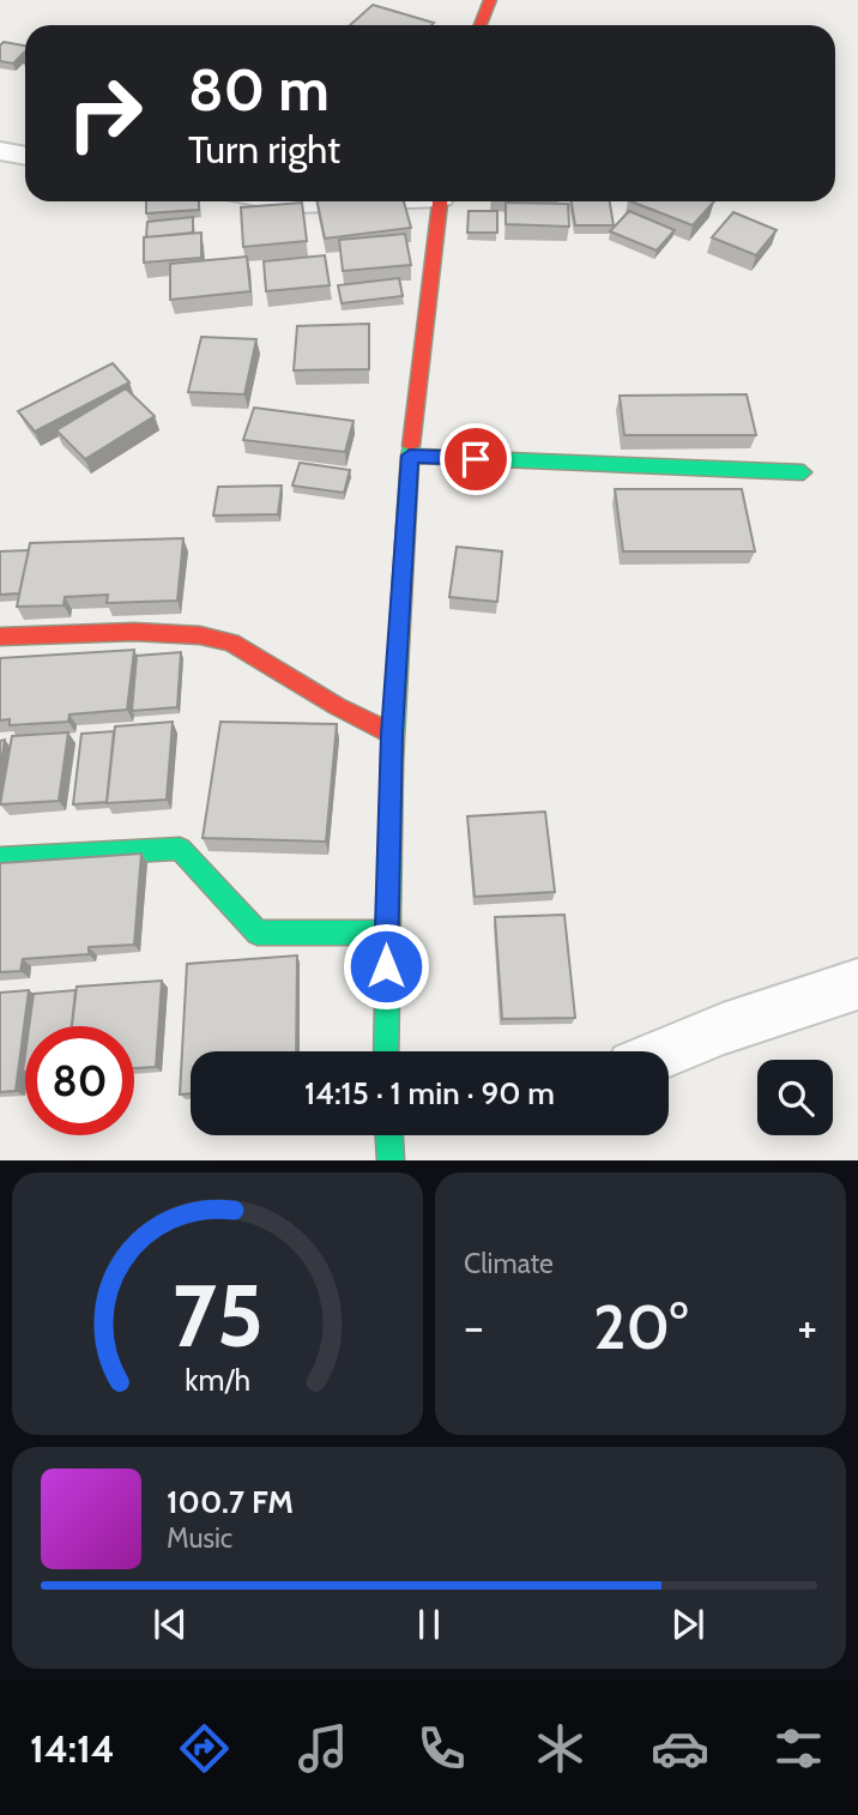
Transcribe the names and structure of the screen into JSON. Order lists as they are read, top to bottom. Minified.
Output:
{"page":{"turn":["80 m","Turn right"],"limit":"80","trip":"14:15 · 1 min · 90 m","tile":"Climate","heat":["−","20°","+"],"song":["100.7 FM","Music"],"tabs":"14:14","gauge":["75","km/h"]}}
